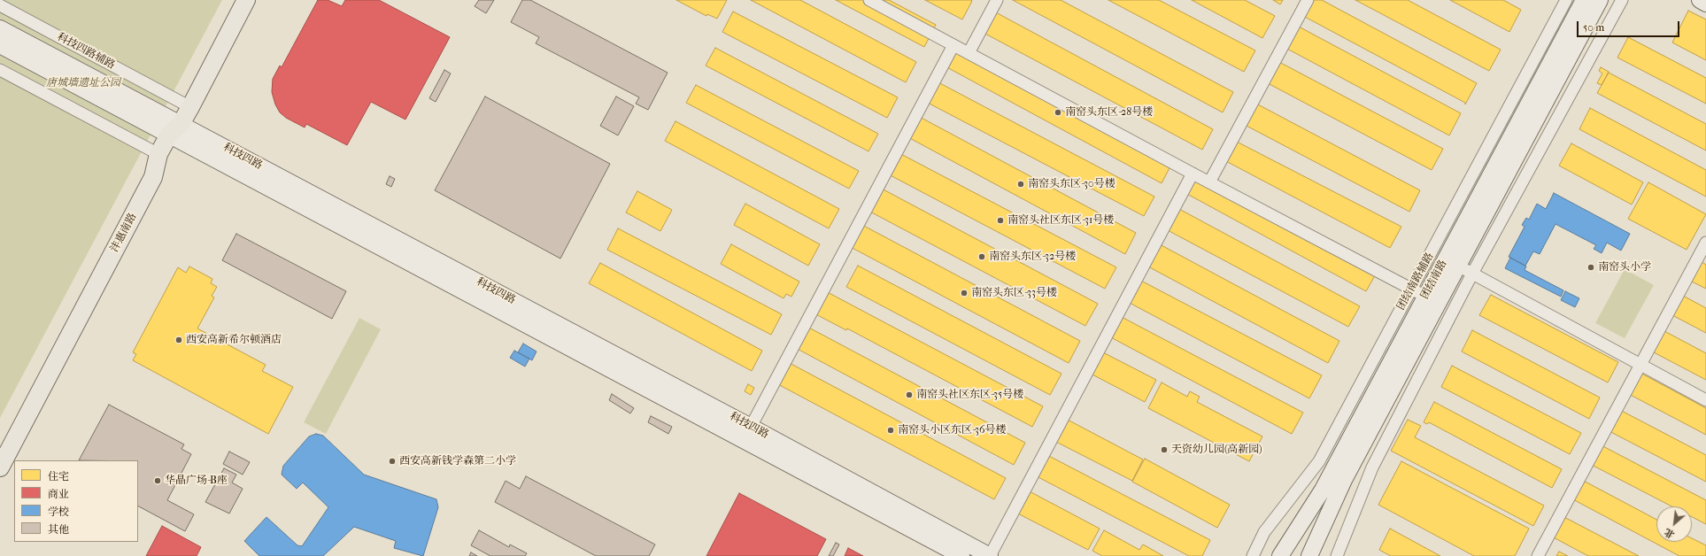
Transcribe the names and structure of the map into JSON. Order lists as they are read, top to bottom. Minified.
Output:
{"streets":{"main road":["沣惠南路"],"street":["科技四路辅路","科技四路","团结南路","团结南路辅路"]},"crossings":[["科技四路辅路","沣惠南路"],["科技四路","沣惠南路"]],"parks":["唐城墙遗址公园"],"places":["南窑头东区-28号楼","南窑头东区-30号楼","南窑头社区东区-31号楼","南窑头东区-32号楼","南窑头小学","南窑头东区-33号楼","西安高新希尔顿酒店","南窑头社区东区-35号楼","南窑头小区东区-36号楼","天资幼儿园(高新园)","西安高新钱学森第二小学","华晶广场-B座"],"legend":["住宅","商业","学校","其他"],"scale_bar":"50 m","north":"bottom left"}
